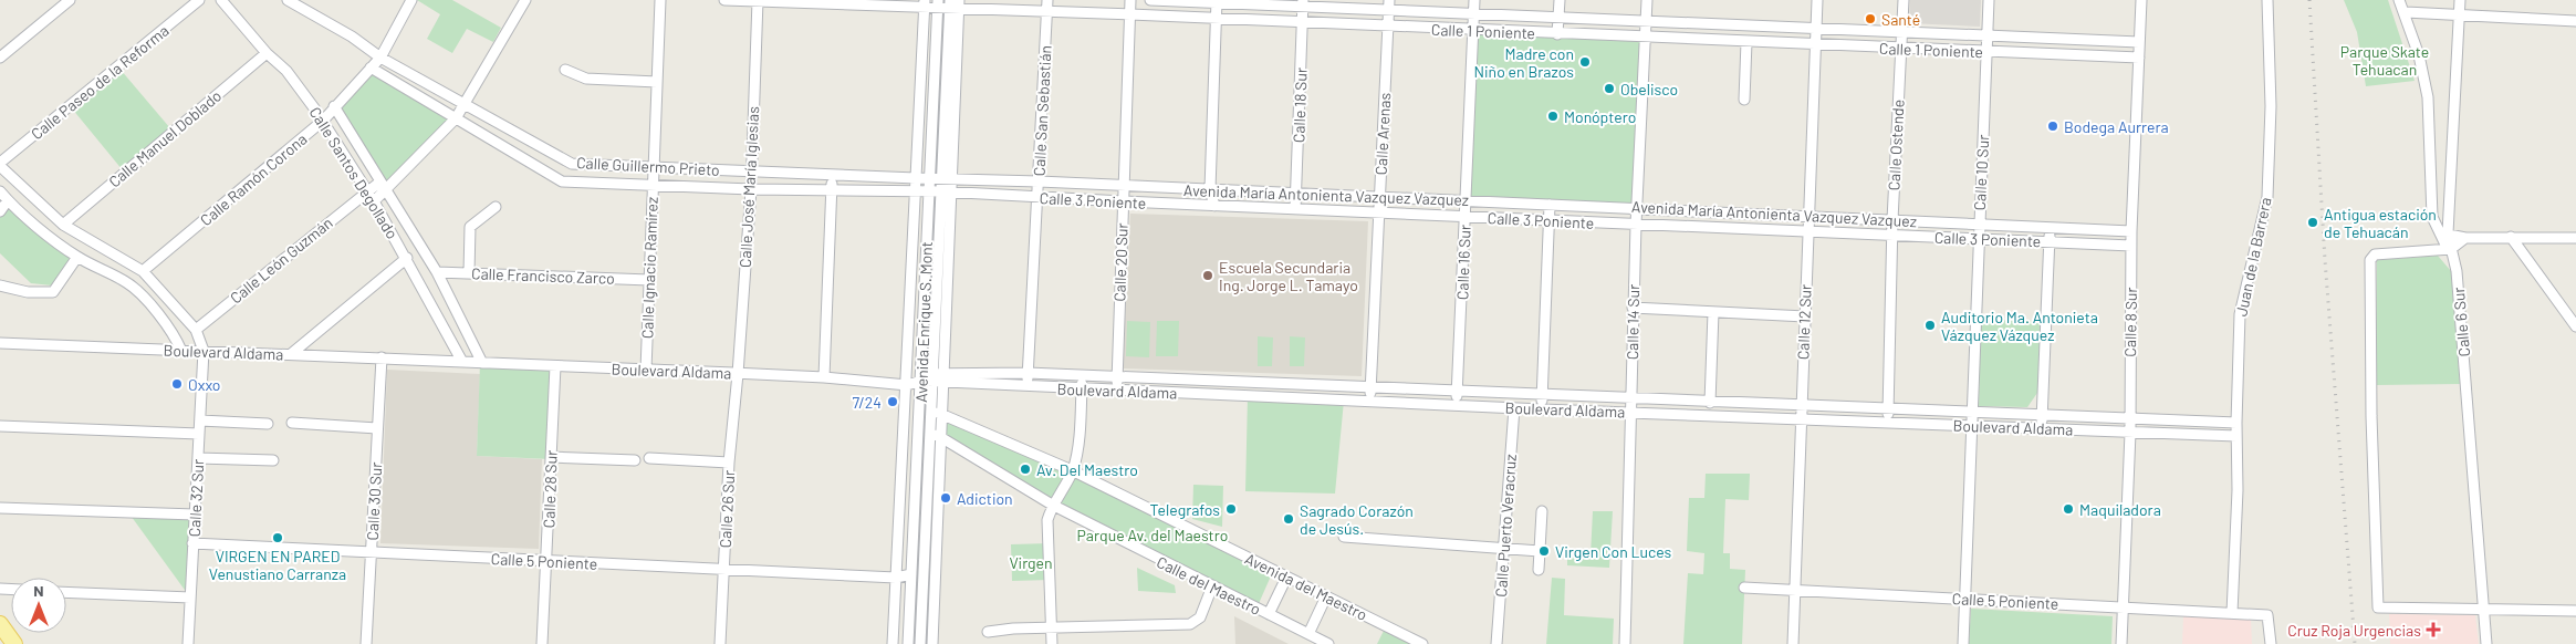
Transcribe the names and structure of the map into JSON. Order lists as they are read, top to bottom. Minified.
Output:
{"streets":{"street":["Calle 1 Poniente","Calle Paseo de la Reforma","Calle 18 Sur","Calle San Sebastián","Calle Arenas","Calle Manuel Doblado","Calle Ostende","Calle Guillermo Prieto","Calle Santos Degollado","Calle 10 Sur","Calle Ramón Corona","Calle José María Iglesias","Avenida María Antonienta Vazquez Vazquez","Calle 3 Poniente","Juan de la Barrera","Calle León Guzmán","Calle 20 Sur","Calle 16 Sur","Calle Ignacio Ramírez","Calle Francisco Zarco","Avenida Enrique S. Mont","Calle 14 Sur","Calle 12 Sur","Calle 8 Sur","Calle 6 Sur","Boulevard Aldama","Calle 28 Sur","Calle 32 Sur","Calle 30 Sur","Calle 26 Sur","Calle Puerto Veracruz","Calle 5 Poniente","Calle del Maestro","Avenida del Maestro"]},"crossings":[["Calle 1 Poniente","Calle 18 Sur"],["Calle 1 Poniente","Calle San Sebastián"],["Calle 1 Poniente","Calle Arenas"],["Calle 1 Poniente","Calle Ostende"],["Calle 1 Poniente","Calle 10 Sur"],["Calle 1 Poniente","Calle José María Iglesias"],["Calle 1 Poniente","Calle 20 Sur"],["Calle 1 Poniente","Calle 16 Sur"],["Calle 1 Poniente","Avenida Enrique S. Mont"],["Calle 1 Poniente","Calle 14 Sur"],["Calle 1 Poniente","Calle 12 Sur"],["Calle 1 Poniente","Calle 8 Sur"],["Calle 18 Sur","Avenida María Antonienta Vazquez Vazquez"],["Calle 18 Sur","Calle 3 Poniente"],["Calle San Sebastián","Avenida María Antonienta Vazquez Vazquez"],["Calle San Sebastián","Calle 3 Poniente"],["Calle San Sebastián","Boulevard Aldama"],["Calle Arenas","Avenida María Antonienta Vazquez Vazquez"],["Calle Arenas","Calle 3 Poniente"],["Calle Arenas","Boulevard Aldama"],["Calle Manuel Doblado","Calle Santos Degollado"],["Calle Ostende","Avenida María Antonienta Vazquez Vazquez"],["Calle Ostende","Calle 3 Poniente"],["Calle Ostende","Boulevard Aldama"],["Calle Guillermo Prieto","Calle Ramón Corona"],["Calle Guillermo Prieto","Calle José María Iglesias"],["Calle Guillermo Prieto","Avenida María Antonienta Vazquez Vazquez"],["Calle Guillermo Prieto","Calle 3 Poniente"],["Calle Guillermo Prieto","Calle Ignacio Ramírez"],["Calle Guillermo Prieto","Avenida Enrique S. Mont"],["Calle Santos Degollado","Calle Ramón Corona"],["Calle Santos Degollado","Calle León Guzmán"],["Calle Santos Degollado","Calle Francisco Zarco"],["Calle Santos Degollado","Boulevard Aldama"],["Calle 10 Sur","Avenida María Antonienta Vazquez Vazquez"],["Calle 10 Sur","Calle 3 Poniente"],["Calle 10 Sur","Boulevard Aldama"],["Calle 10 Sur","Calle 5 Poniente"],["Calle José María Iglesias","Boulevard Aldama"],["Calle José María Iglesias","Calle 26 Sur"],["Avenida María Antonienta Vazquez Vazquez","Calle 20 Sur"],["Avenida María Antonienta Vazquez Vazquez","Calle 16 Sur"],["Avenida María Antonienta Vazquez Vazquez","Calle 14 Sur"],["Avenida María Antonienta Vazquez Vazquez","Calle 12 Sur"],["Avenida María Antonienta Vazquez Vazquez","Calle 8 Sur"],["Calle 3 Poniente","Calle 20 Sur"],["Calle 3 Poniente","Calle 16 Sur"],["Calle 3 Poniente","Avenida Enrique S. Mont"],["Calle 3 Poniente","Calle 14 Sur"],["Calle 3 Poniente","Calle 12 Sur"],["Calle 3 Poniente","Calle 8 Sur"],["Juan de la Barrera","Boulevard Aldama"],["Juan de la Barrera","Calle 5 Poniente"],["Calle 20 Sur","Boulevard Aldama"],["Calle 16 Sur","Boulevard Aldama"],["Calle Ignacio Ramírez","Calle Francisco Zarco"],["Calle Ignacio Ramírez","Boulevard Aldama"],["Avenida Enrique S. Mont","Boulevard Aldama"],["Avenida Enrique S. Mont","Calle 5 Poniente"],["Avenida Enrique S. Mont","Calle del Maestro"],["Avenida Enrique S. Mont","Avenida del Maestro"],["Calle 14 Sur","Boulevard Aldama"],["Calle 12 Sur","Boulevard Aldama"],["Calle 12 Sur","Calle 5 Poniente"],["Calle 8 Sur","Boulevard Aldama"],["Calle 8 Sur","Calle 5 Poniente"],["Boulevard Aldama","Calle 28 Sur"],["Boulevard Aldama","Calle 32 Sur"],["Boulevard Aldama","Calle 30 Sur"],["Boulevard Aldama","Calle 26 Sur"],["Boulevard Aldama","Calle Puerto Veracruz"],["Boulevard Aldama","Avenida del Maestro"],["Calle 28 Sur","Calle 5 Poniente"],["Calle 32 Sur","Calle 5 Poniente"],["Calle 30 Sur","Calle 5 Poniente"],["Calle 26 Sur","Calle 5 Poniente"],["Calle del Maestro","Avenida del Maestro"]],"parks":["Parque Skate Tehuacan","Parque Av. del Maestro","Virgen"],"places":{"other":["Santé","Madre con Niño en Brazos","Obelisco","Monóptero","Bodega Aurrera","Antigua estación de Tehuacán","Escuela Secundaria Ing. Jorge L. Tamayo","Auditorio Ma. Antonieta Vázquez Vázquez","Oxxo","7/24","Av. Del Maestro","Adiction","Telegrafos","Maquiladora","Sagrado Corazón de Jesús.","VIRGEN EN PARED Venustiano Carranza","Virgen Con Luces"],"health":["Cruz Roja Urgencias"]},"north":"top"}
